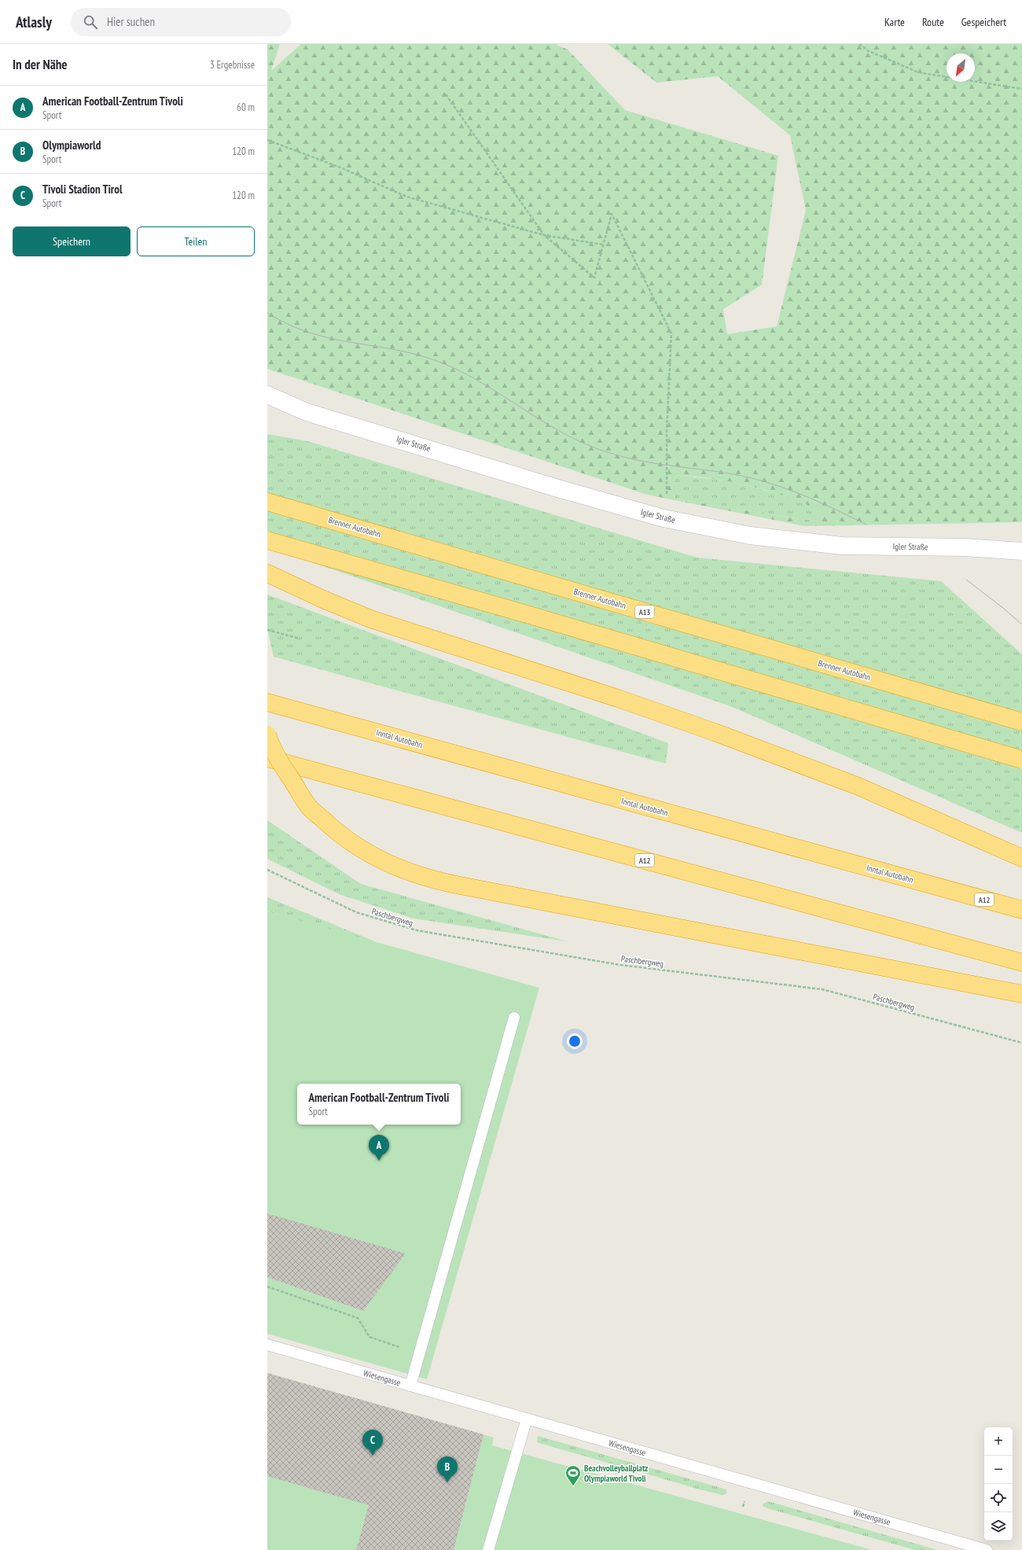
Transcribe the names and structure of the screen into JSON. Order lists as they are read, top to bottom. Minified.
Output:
{"streets":{"highway":["Brenner Autobahn","A13","Inntal Autobahn","A12"],"main road":["Igler Straße"],"lane":["Wiesengasse"],"path":["Paschbergweg"]},"places":{"sports":["Beachvolleyballplatz Olympiaworld Tivoli"]},"north":"bottom left","page":{"header":"Atlasly","search":"Hier suchen","nav":["Karte","Route","Gespeichert"],"heading":["In der Nähe","3 Ergebnisse"],"list":[{"mark":"A","name":"American Football-Zentrum Tivoli","note":"Sport","value":"60 m"},{"mark":"B","name":"Olympiaworld","note":"Sport","value":"120 m"},{"mark":"C","name":"Tivoli Stadion Tirol","note":"Sport","value":"120 m"}],"buttons":["Speichern","Teilen"],"popup":["American Football-Zentrum Tivoli","Sport"],"pins":["A","C","B"],"map_buttons":["+","−"]}}
